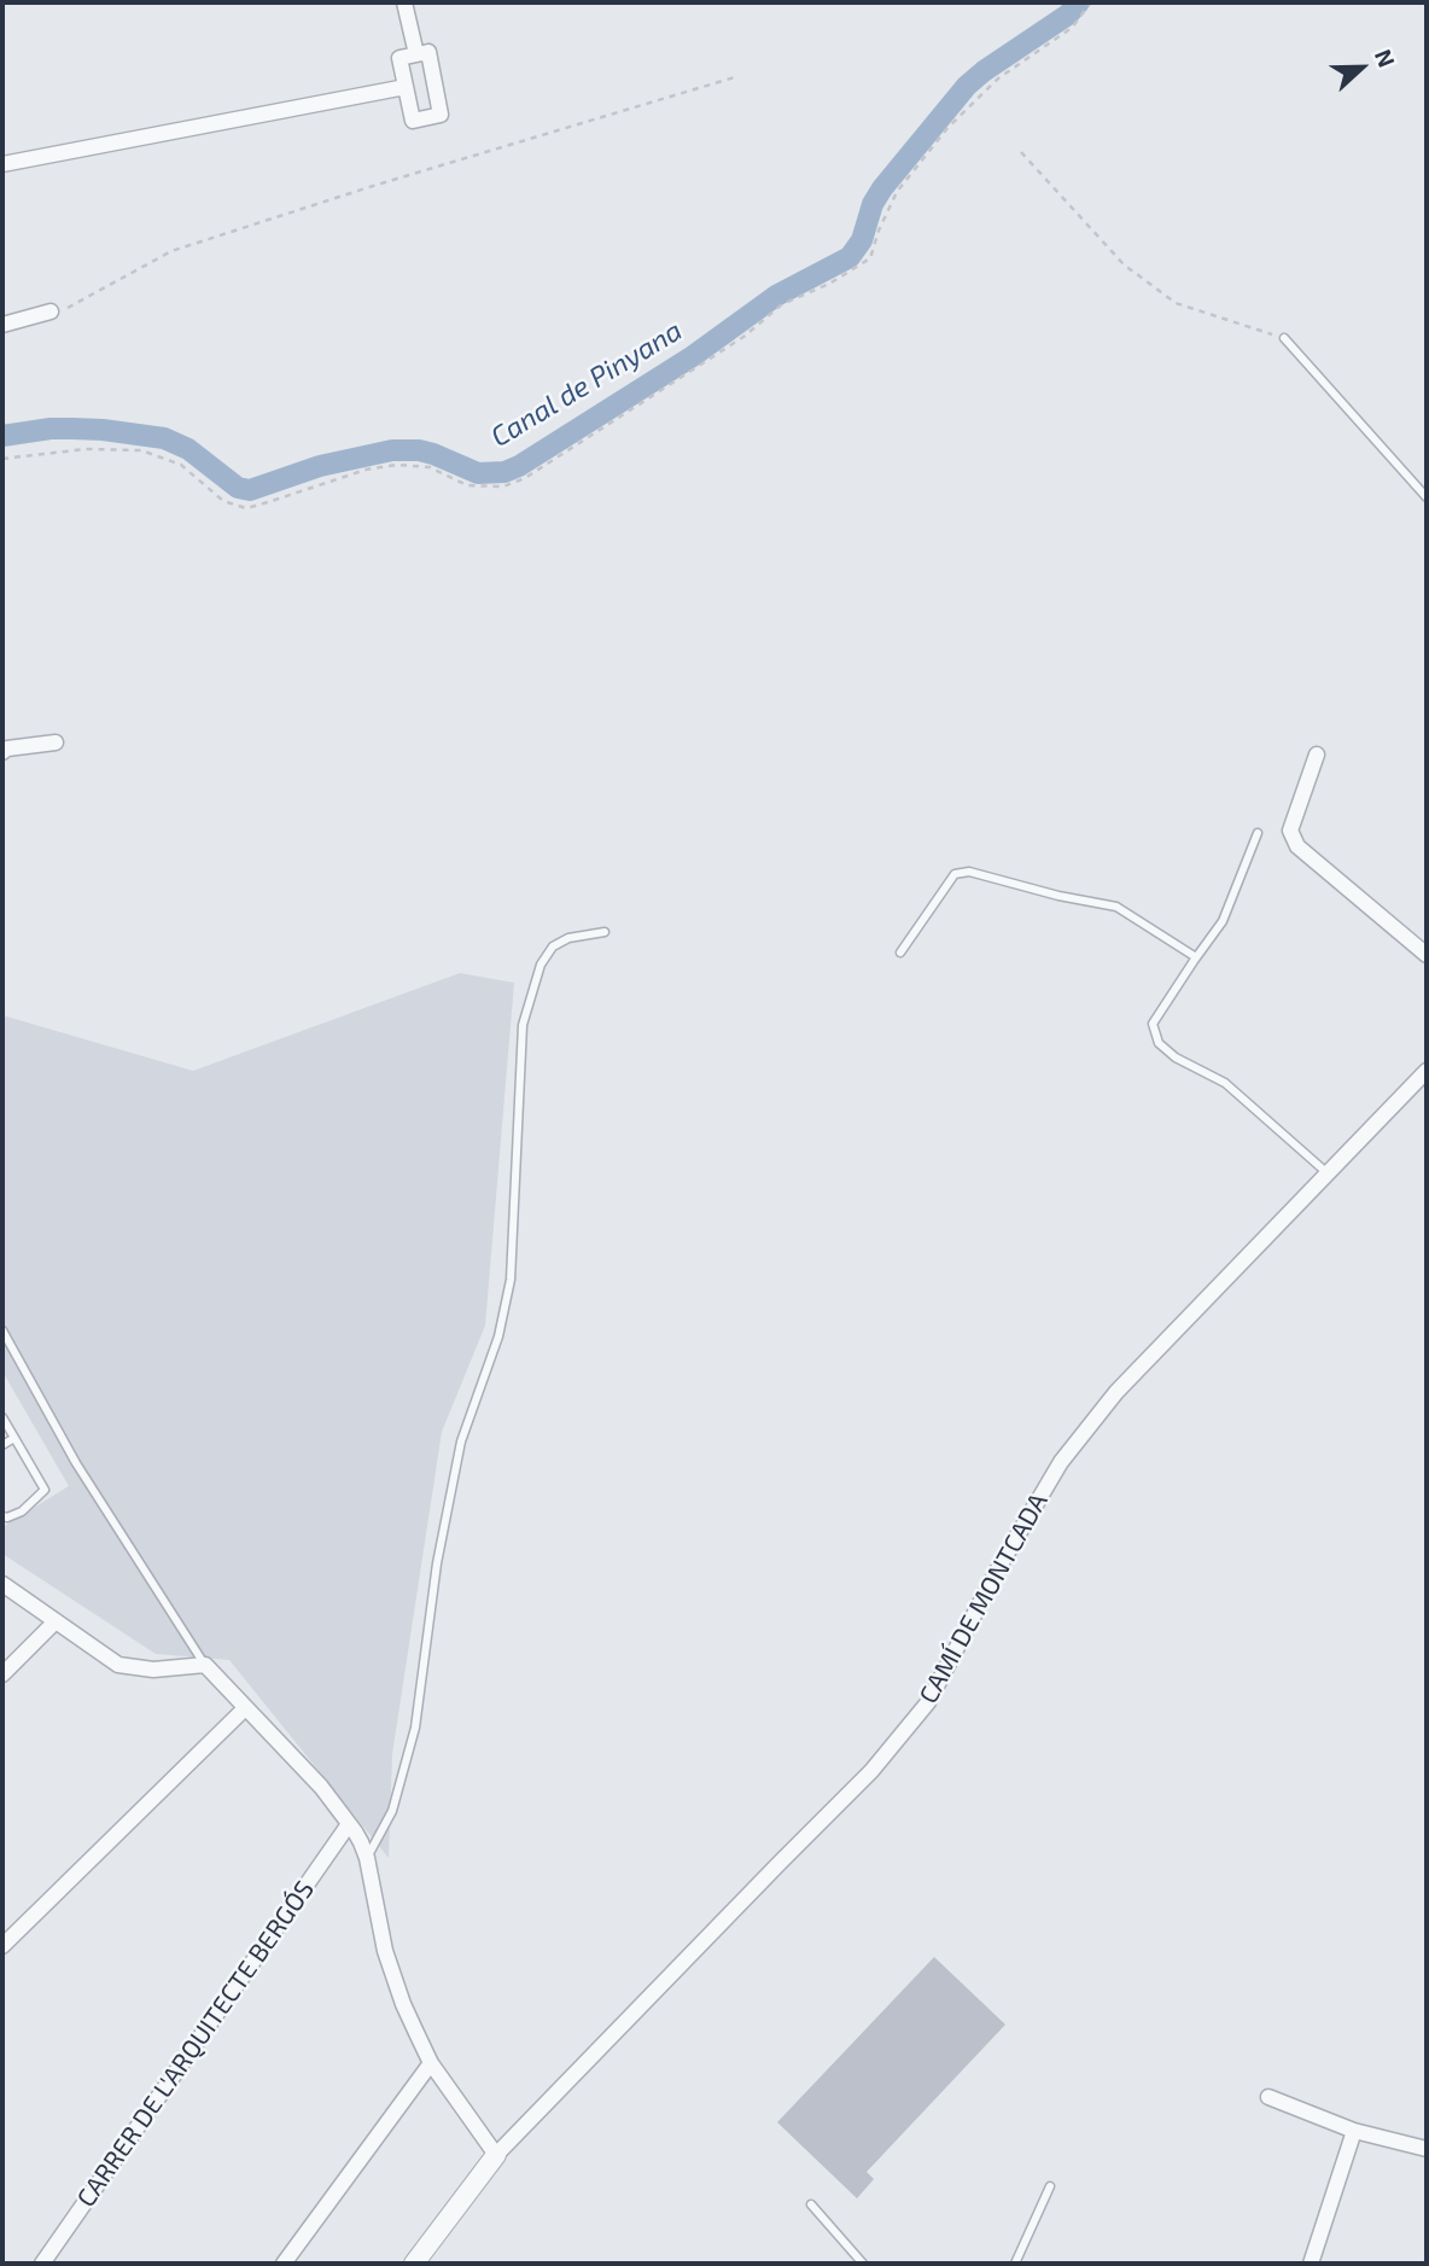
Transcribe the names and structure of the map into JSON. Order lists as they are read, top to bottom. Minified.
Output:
{"streets":{"street":["CAMÍ DE MONTCADA","CARRER DE L'ARQUITECTE BERGÓS"]},"water":["Canal de Pinyana"],"north":"right"}
